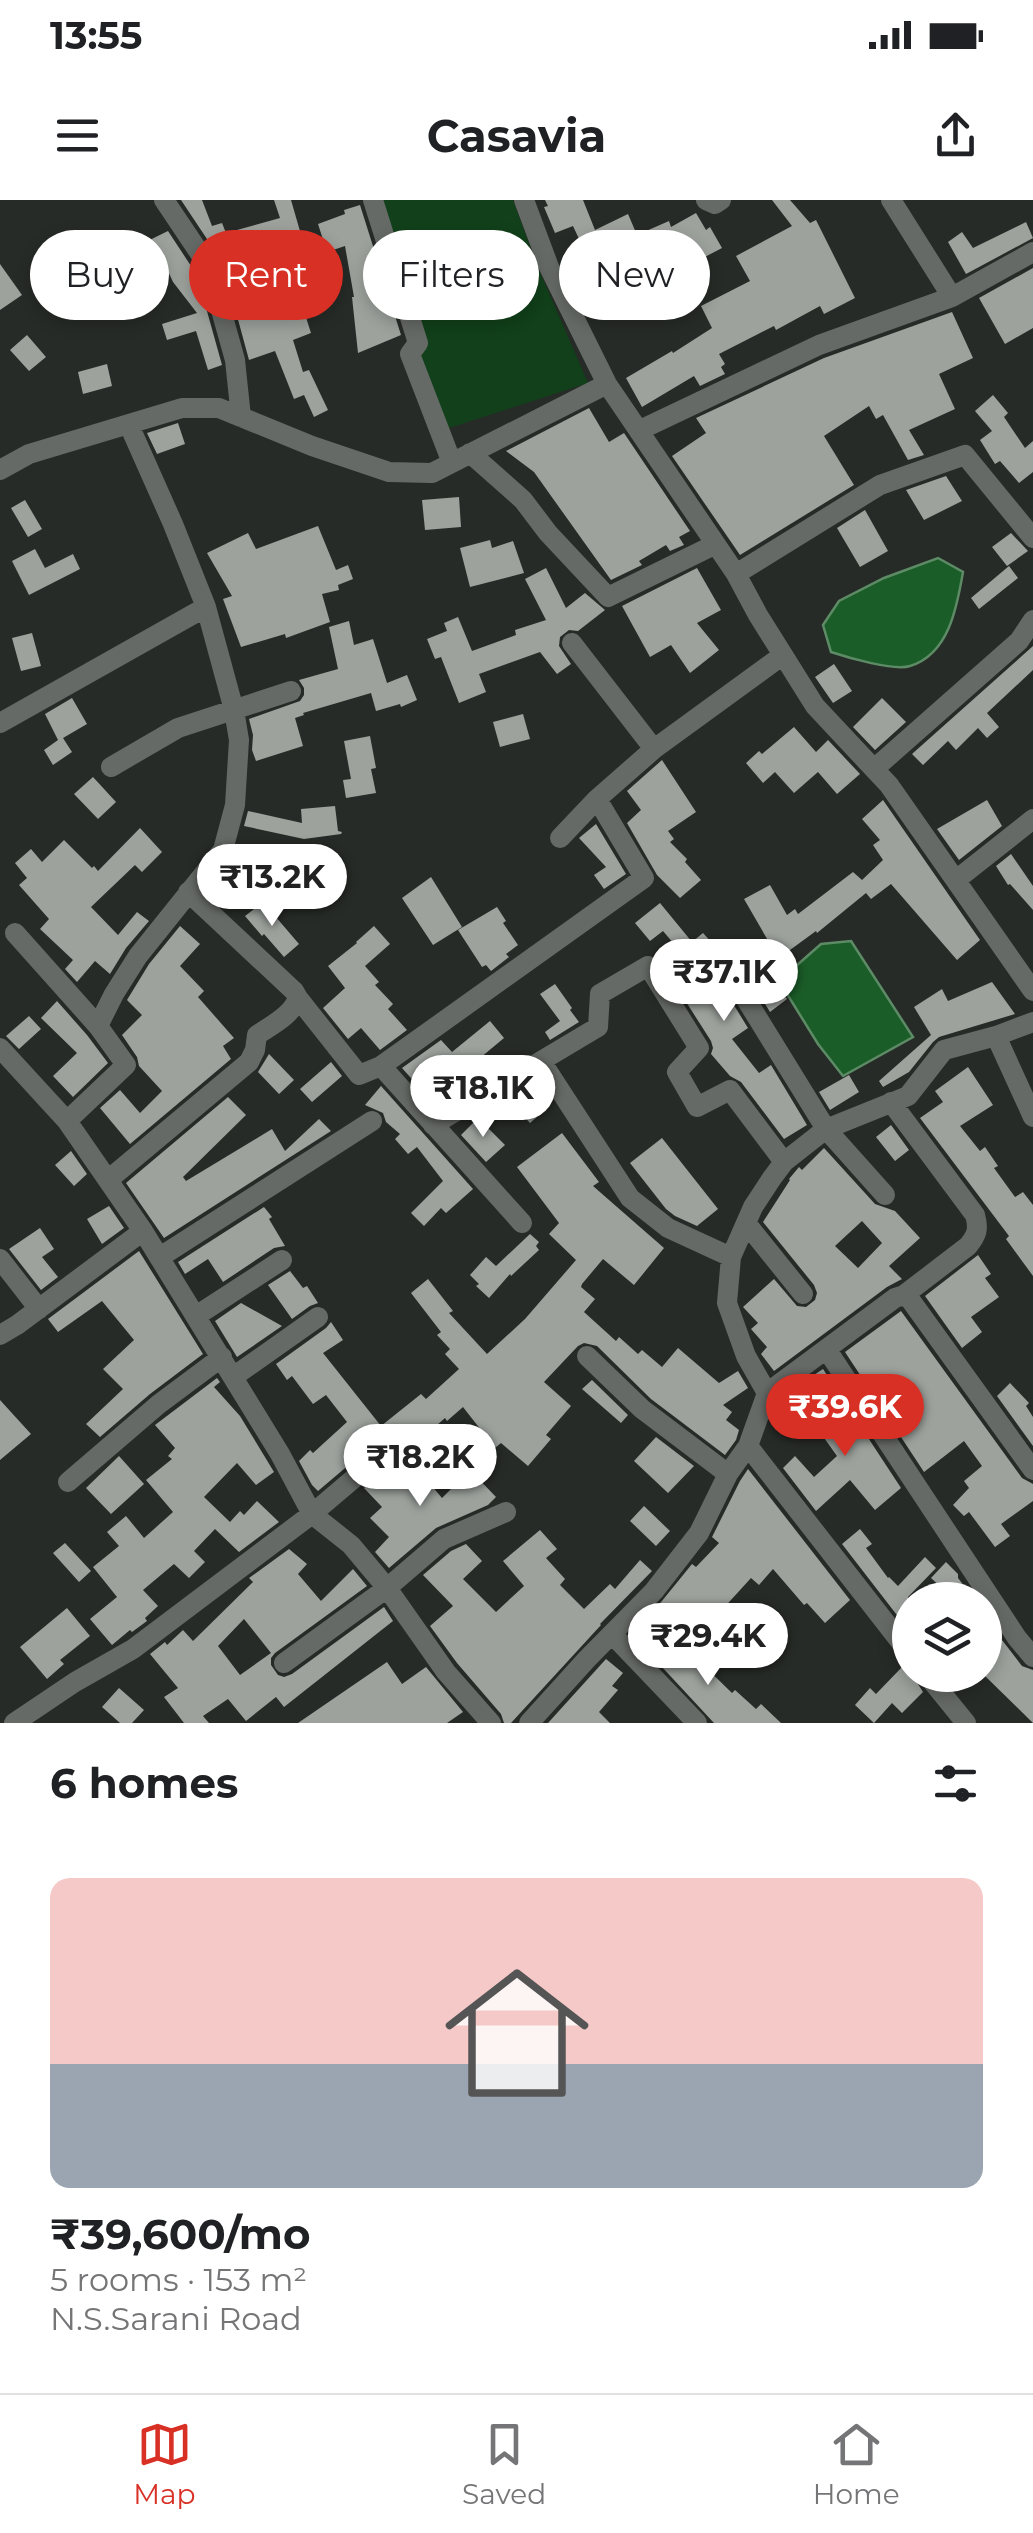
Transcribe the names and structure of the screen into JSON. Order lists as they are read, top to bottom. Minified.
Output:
{"page":{"status":"13:55","header":"Casavia","chip":["Buy","Rent","Filters","New"],"price":["₹13.2K","₹37.1K","₹18.1K","₹39.6K","₹18.2K","₹29.4K"],"heading":"6 homes","list":[{"name":"₹39,600/mo","note":"5 rooms · 153 m² · N.S.Sarani Road"}],"tabs":["Map","Saved","Home"]}}
